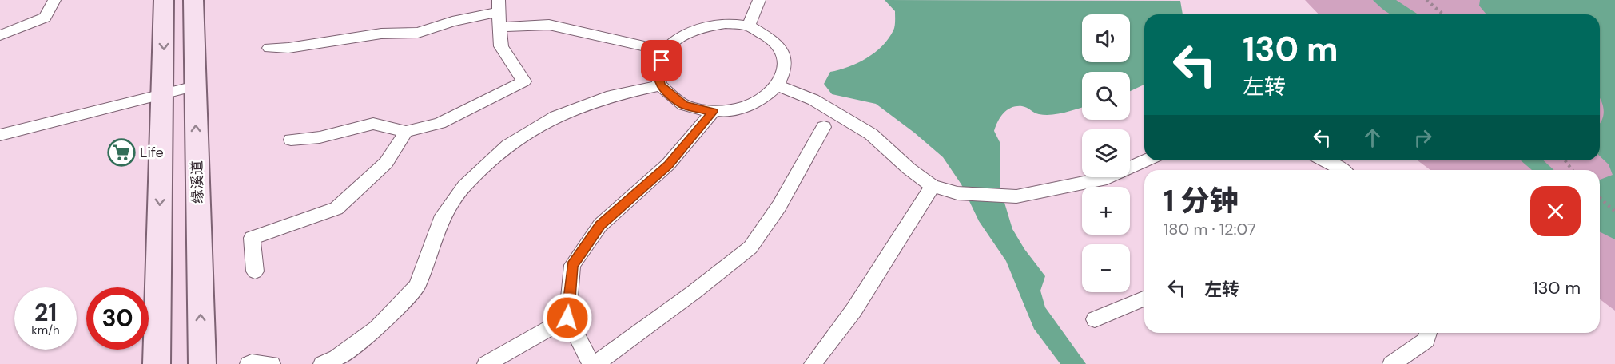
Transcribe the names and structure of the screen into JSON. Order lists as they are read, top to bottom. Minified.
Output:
{"streets":{"main road":["缘溪道"]},"places":{"supermarket":["Life"]},"page":{"map_buttons":["+","−"],"turn":["130 m","左转"],"heading":["1 分钟","180 m · 12:07"],"list":[{"name":"左转","value":"130 m"}],"speed":"21 km/h","limit":"30"}}
